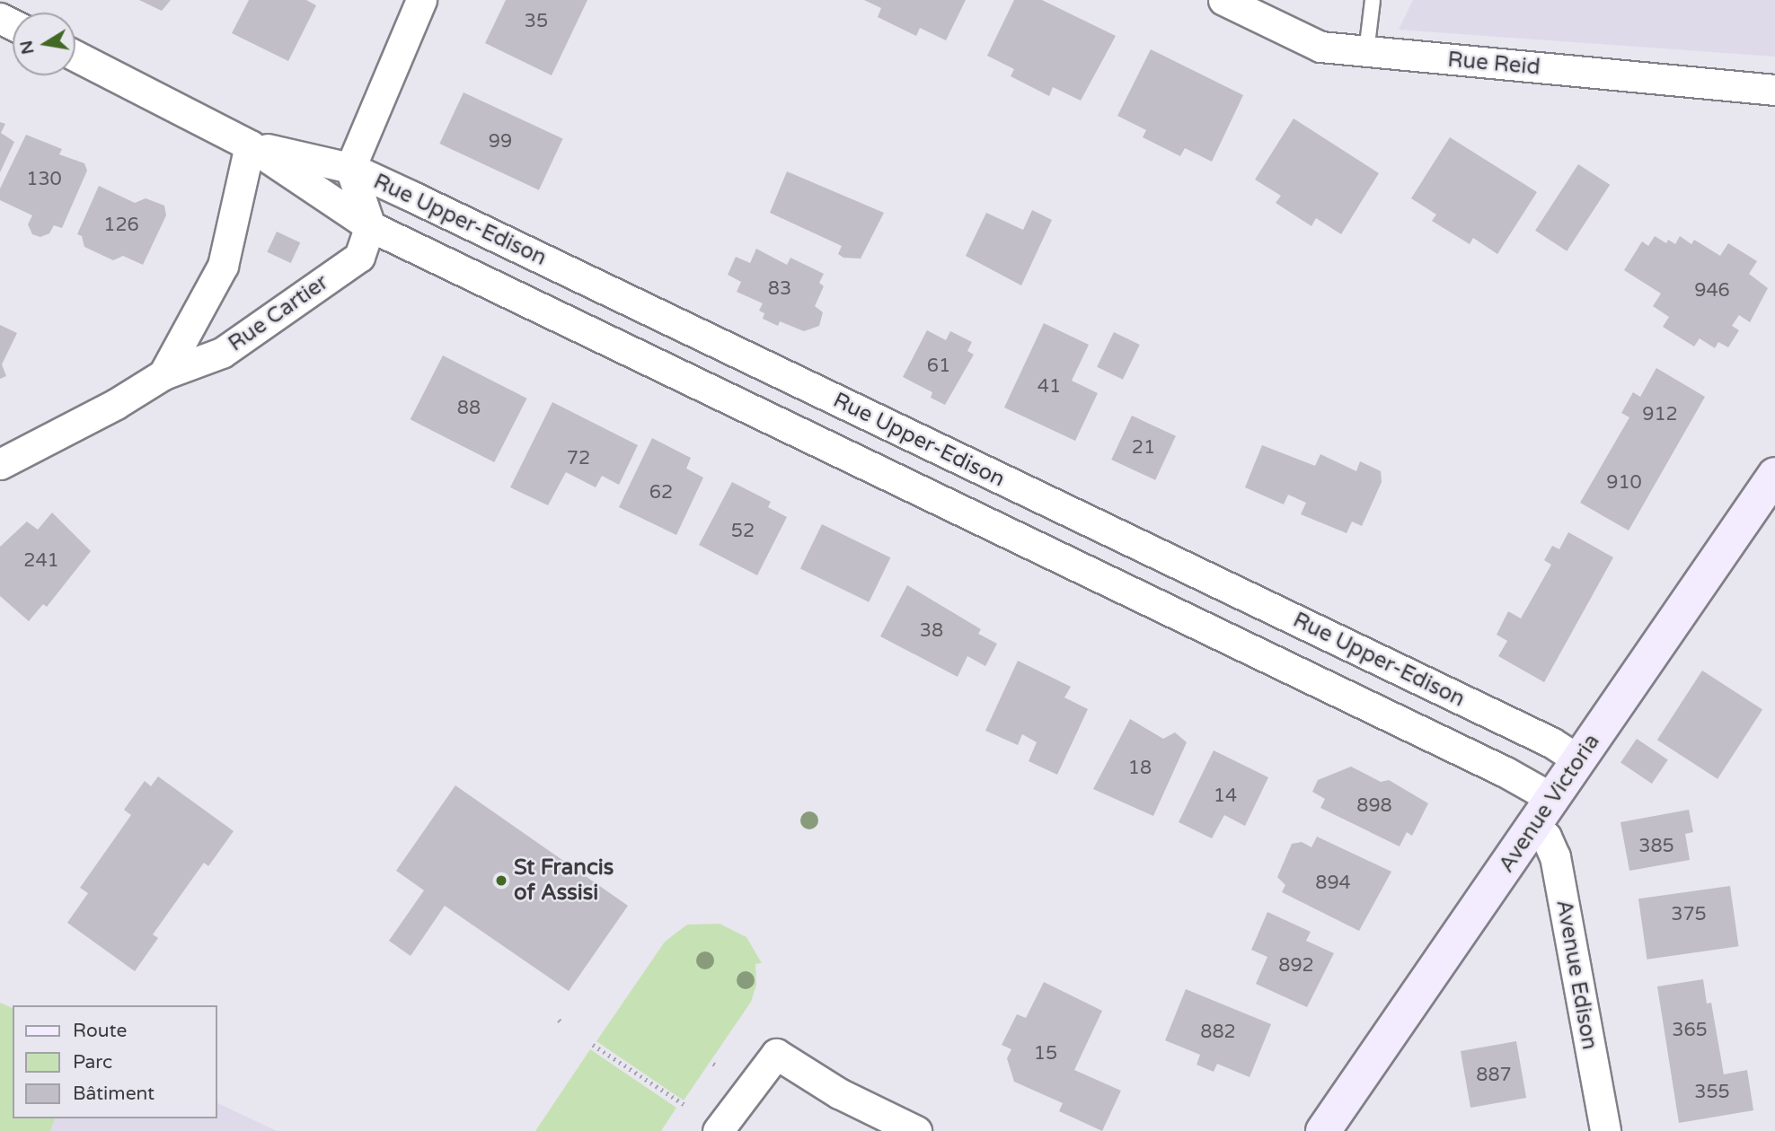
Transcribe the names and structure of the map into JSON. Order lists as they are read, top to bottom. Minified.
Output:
{"streets":{"street":["Rue Reid","Rue Upper-Edison","Rue Cartier","Avenue Victoria","Avenue Edison"]},"crossings":[["Rue Upper-Edison","Rue Cartier"],["Rue Upper-Edison","Avenue Victoria"],["Rue Upper-Edison","Avenue Edison"],["Avenue Victoria","Avenue Edison"]],"places":["St Francis of Assisi"],"house_numbers":["35","99","130","126","83","946","61","41","88","912","21","72","910","62","52","241","38","18","14","898","385","894","375","892","365","882","15","887","355"],"legend":["Route","Parc","Bâtiment"],"north":"left"}
